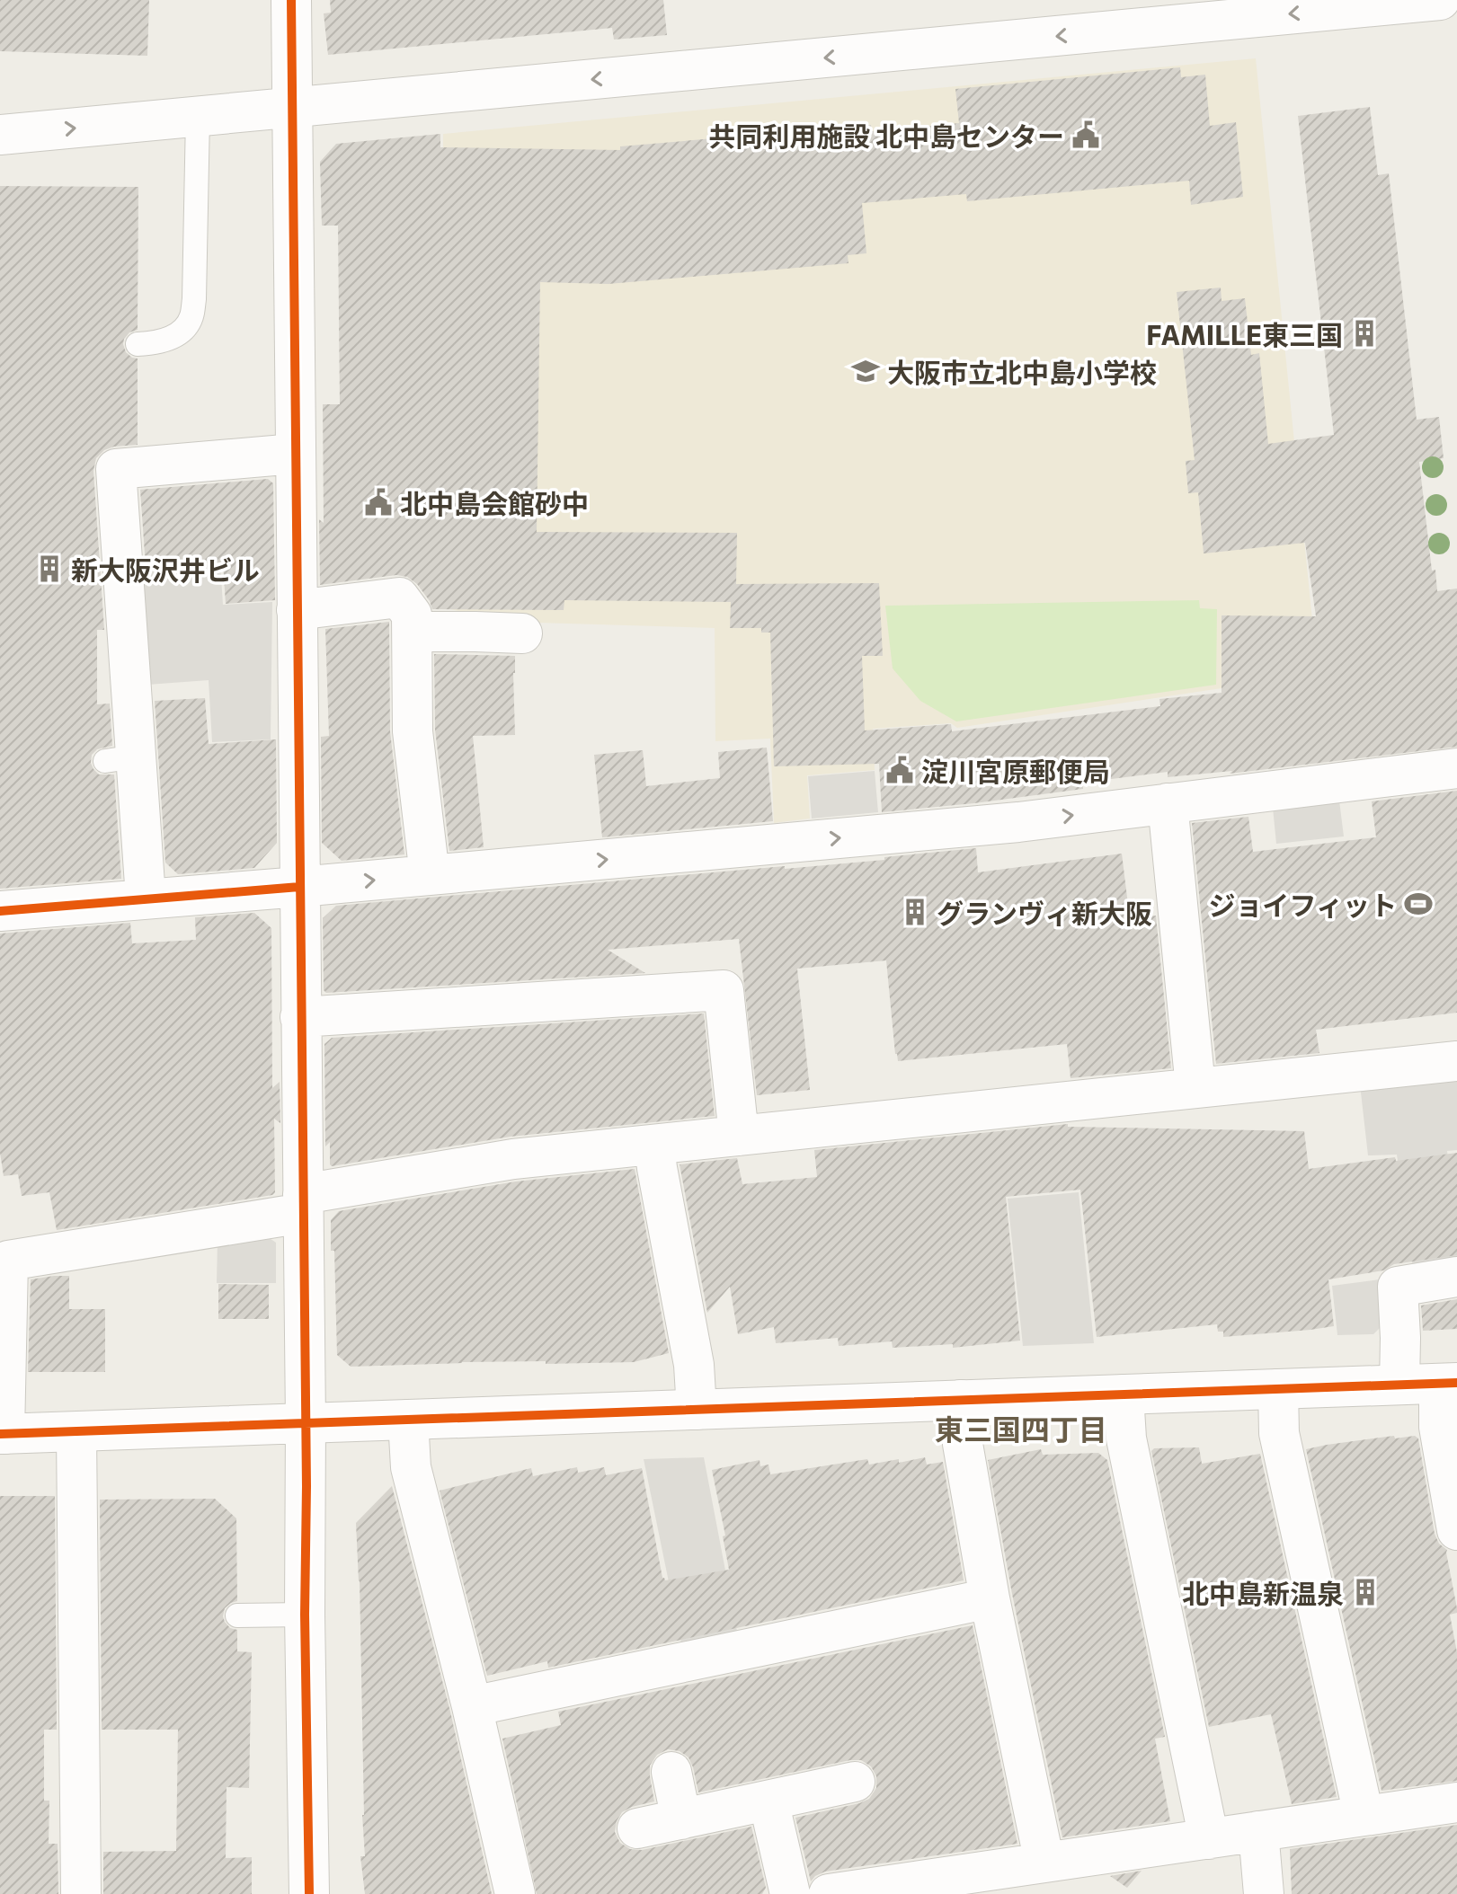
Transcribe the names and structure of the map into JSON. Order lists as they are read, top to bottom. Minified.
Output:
{"districts":["東三国四丁目"],"places":{"public building":["共同利用施設 北中島センター","北中島会館砂中","淀川宮原郵便局"],"building":["FAMILLE東三国","新大阪沢井ビル","グランヴィ新大阪","北中島新温泉"],"school or university":["大阪市立北中島小学校"],"sports":["ジョイフィット"]}}
